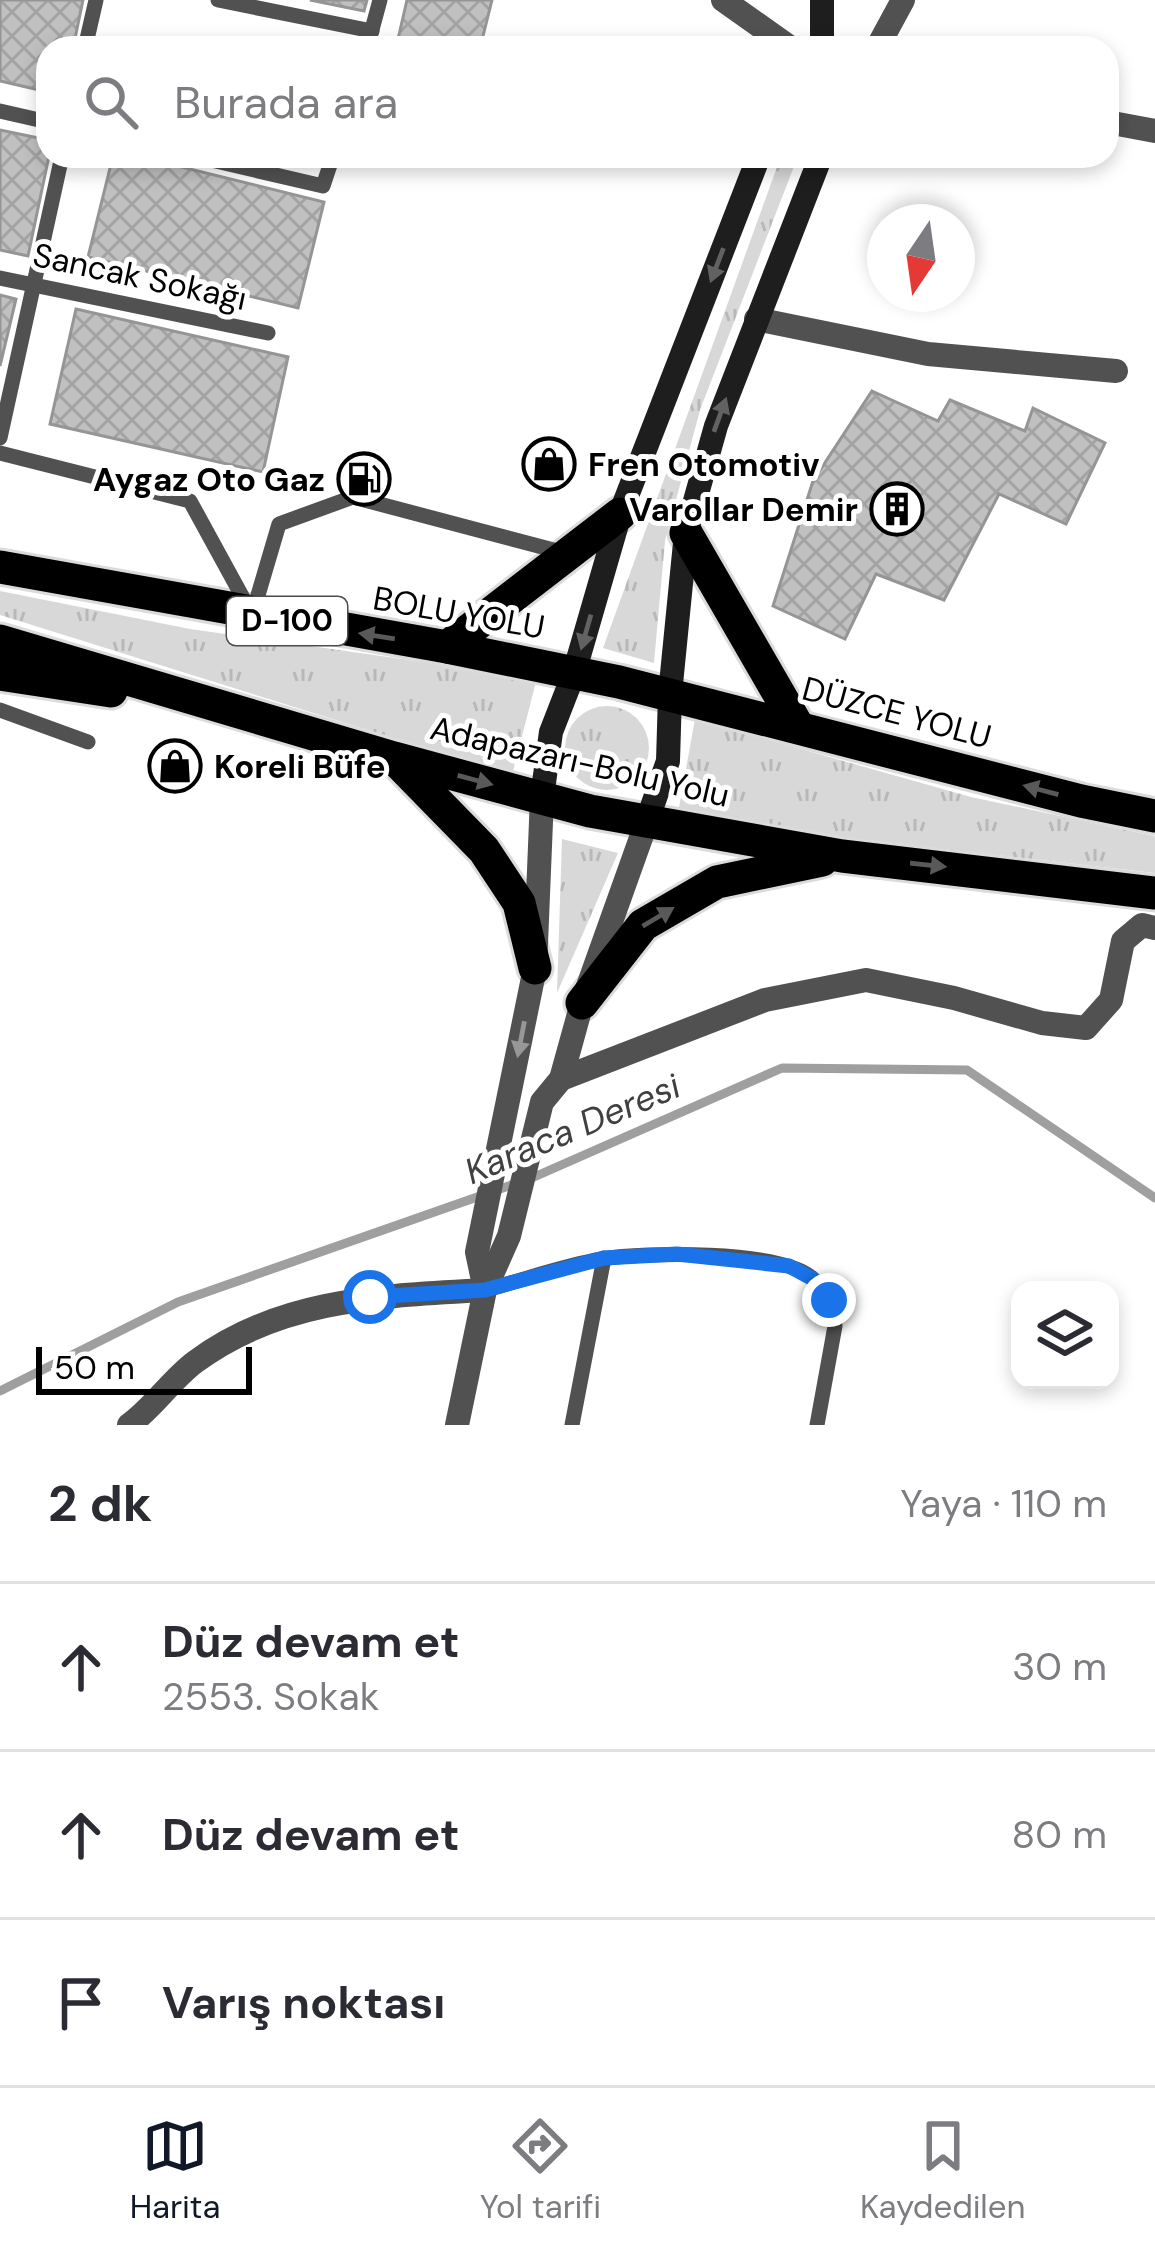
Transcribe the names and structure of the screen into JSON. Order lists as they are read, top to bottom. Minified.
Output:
{"streets":{"highway":["BOLU YOLU","D-100","DÜZCE YOLU","Adapazarı-Bolu Yolu"],"lane":["Sancak Sokağı"]},"crossings":[["BOLU YOLU","DÜZCE YOLU"]],"one_way":["DÜZCE YOLU","Adapazarı-Bolu Yolu"],"water":["Karaca Deresi"],"places":{"shop":["Fren Otomotiv","Koreli Büfe"],"fuel station":["Aygaz Oto Gaz"],"building":["Varollar Demir"]},"scale_bar":"50 m","north":"bottom","page":{"search":"Burada ara","scale":"50 m","heading":["2 dk","Yaya · 110 m"],"list":[["Düz devam et","2553. Sokak","30 m"],["Düz devam et","80 m"],"Varış noktası"],"nav":["Harita","Yol tarifi","Kaydedilen"]}}
